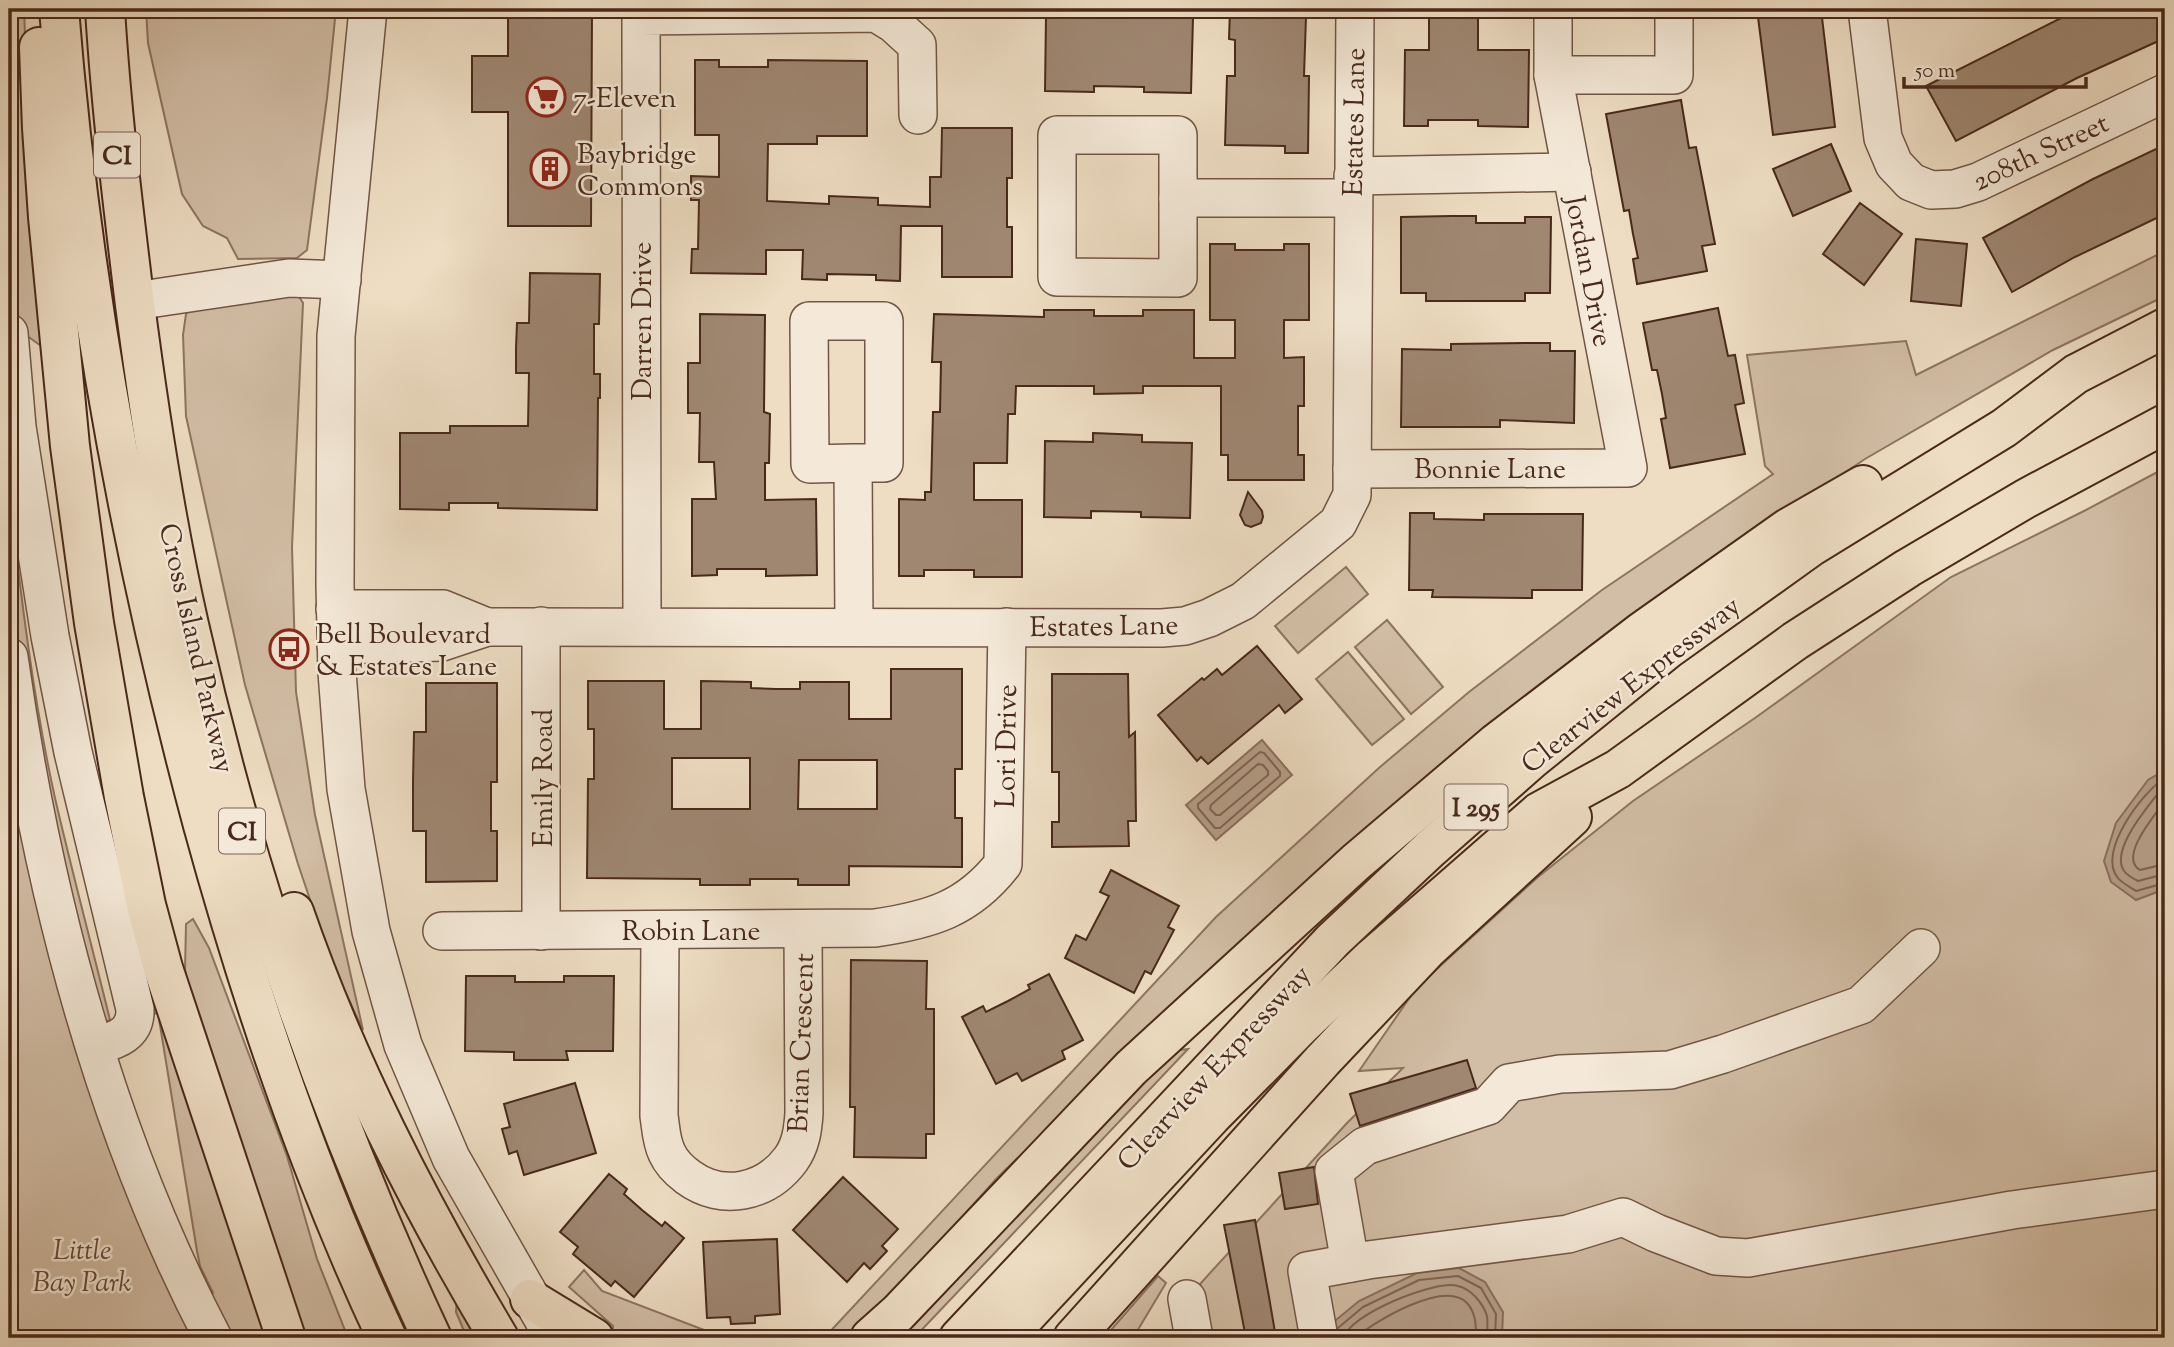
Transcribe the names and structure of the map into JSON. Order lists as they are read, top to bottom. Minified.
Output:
{"streets":{"highway":["CI","Cross Island Parkway","Clearview Expressway","I 295"],"street":["Estates Lane","208th Street","Jordan Drive","Darren Drive","Bonnie Lane","Lori Drive","Emily Road","Robin Lane","Brian Crescent"]},"crossings":[["Estates Lane","Darren Drive"],["Estates Lane","Bonnie Lane"],["Estates Lane","Lori Drive"],["Estates Lane","Emily Road"],["Jordan Drive","Bonnie Lane"],["Lori Drive","Robin Lane"],["Emily Road","Robin Lane"],["Robin Lane","Brian Crescent"]],"parks":["Little Bay Park"],"places":{"supermarket":["7-Eleven"],"building":["Baybridge Commons"],"bus stop":["Bell Boulevard & Estates Lane"]},"scale_bar":"50 m"}
